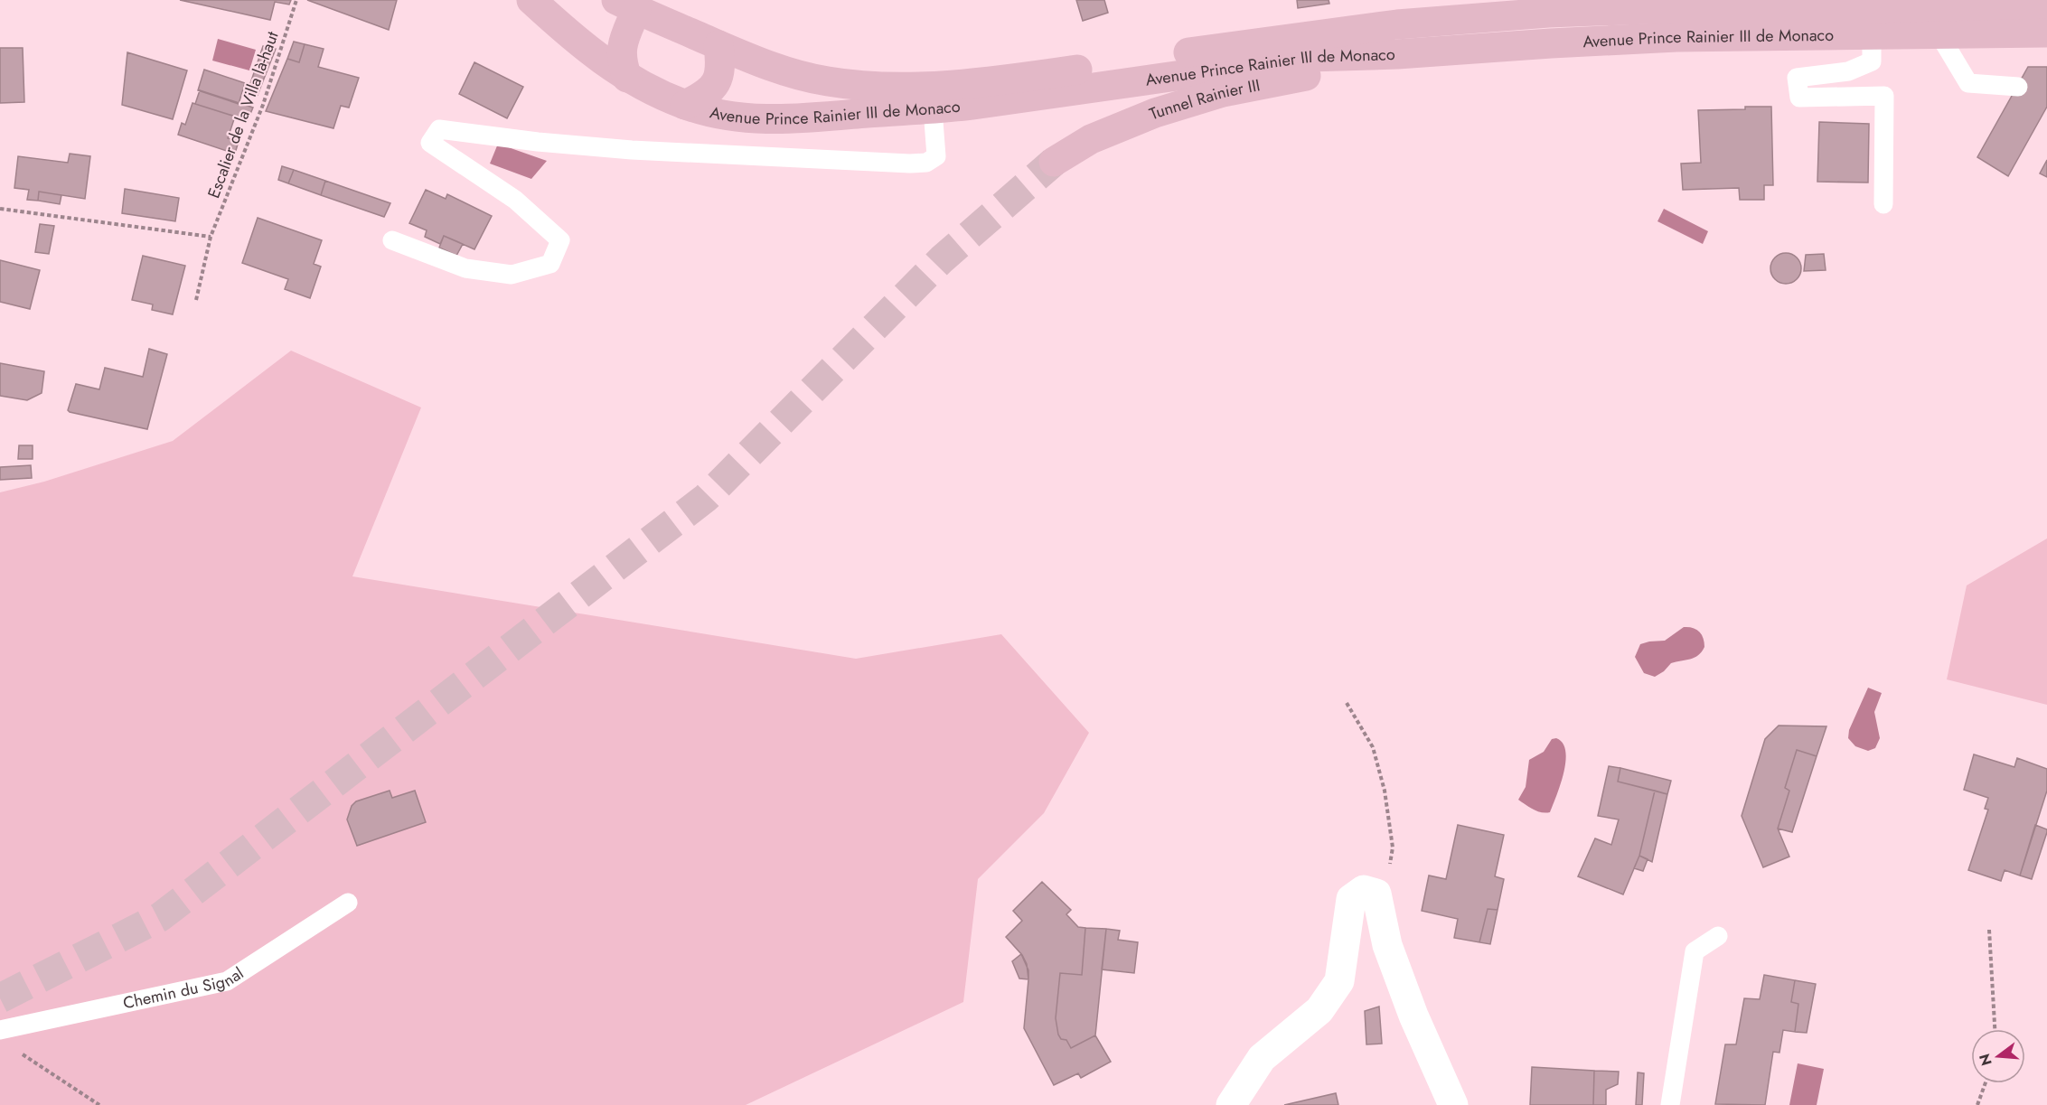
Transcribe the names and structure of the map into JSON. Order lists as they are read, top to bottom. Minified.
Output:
{"streets":{"main road":["Avenue Prince Rainier III de Monaco","Tunnel Rainier III"],"lane":["Chemin du Signal"],"path":["Escalier de la Villa là-haut"]},"crossings":[["Avenue Prince Rainier III de Monaco","Tunnel Rainier III"]],"north":"left"}
